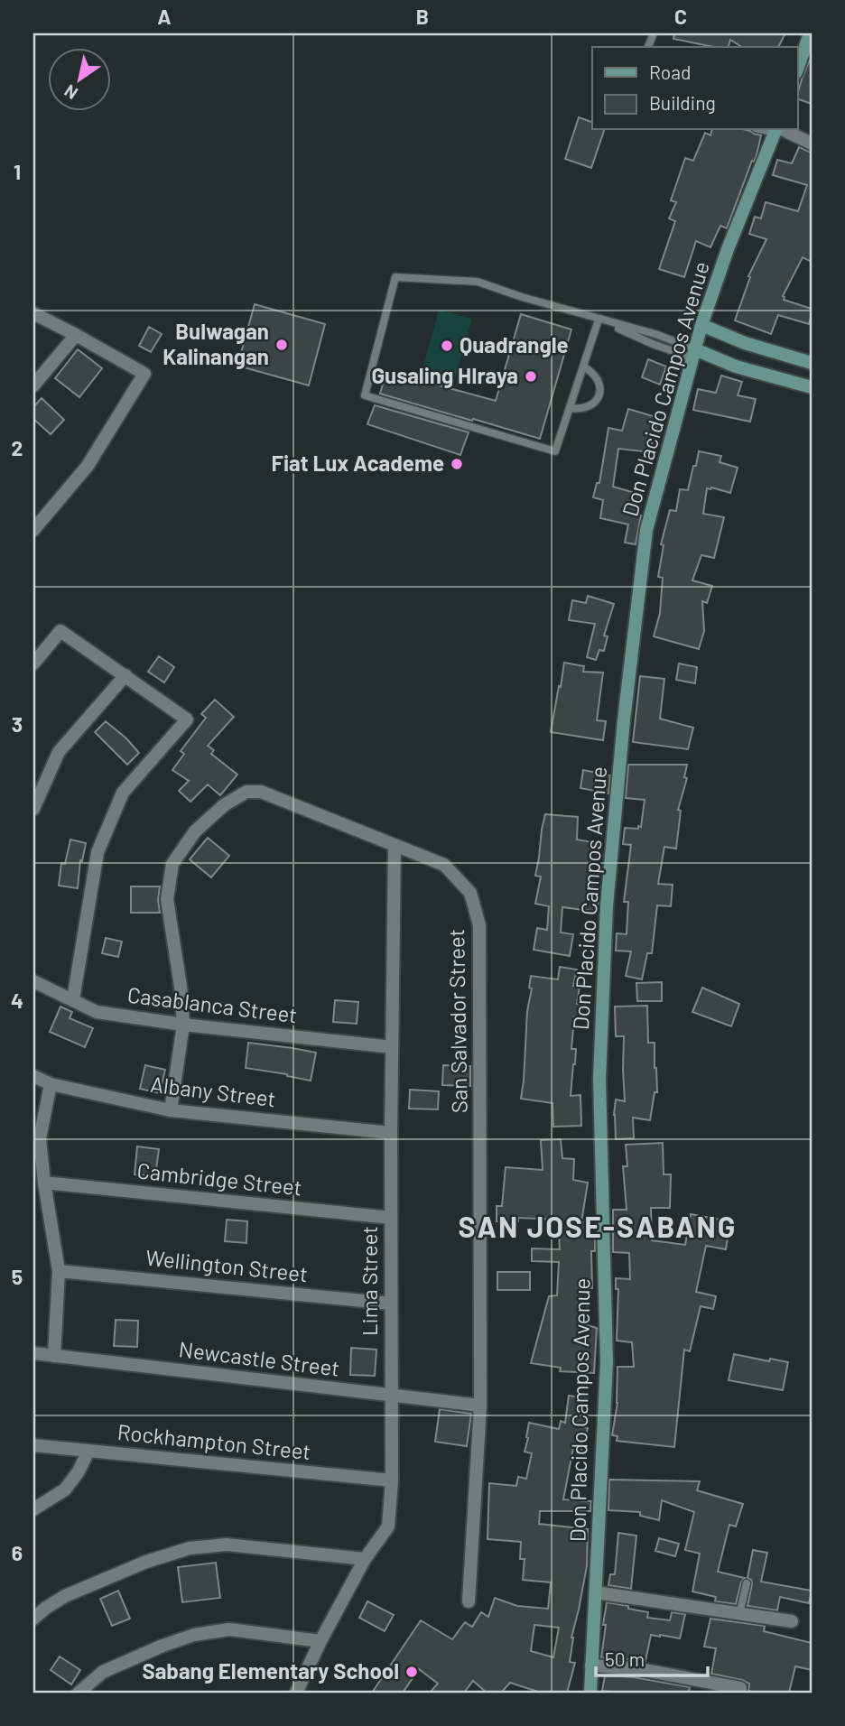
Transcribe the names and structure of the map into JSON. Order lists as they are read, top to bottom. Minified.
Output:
{"streets":{"main road":["Don Placido Campos Avenue"],"street":["Casablanca Street","San Salvador Street","Albany Street","Cambridge Street","Wellington Street","Lima Street","Newcastle Street","Rockhampton Street"]},"crossings":[["Casablanca Street","San Salvador Street"],["Casablanca Street","Lima Street"],["San Salvador Street","Albany Street"],["San Salvador Street","Lima Street"],["San Salvador Street","Newcastle Street"],["Albany Street","Lima Street"],["Cambridge Street","Lima Street"],["Wellington Street","Lima Street"],["Lima Street","Newcastle Street"],["Lima Street","Rockhampton Street"]],"districts":["SAN JOSE-SABANG"],"places":["Bulwagan Kalinangan","Quadrangle","Gusaling HIraya","Fiat Lux Academe","Sabang Elementary School"],"legend":["Road","Building"],"scale_bar":"50 m","north":"bottom left","grid":{"columns":["A","B","C"],"rows":["1","2","3","4","5","6"]}}
